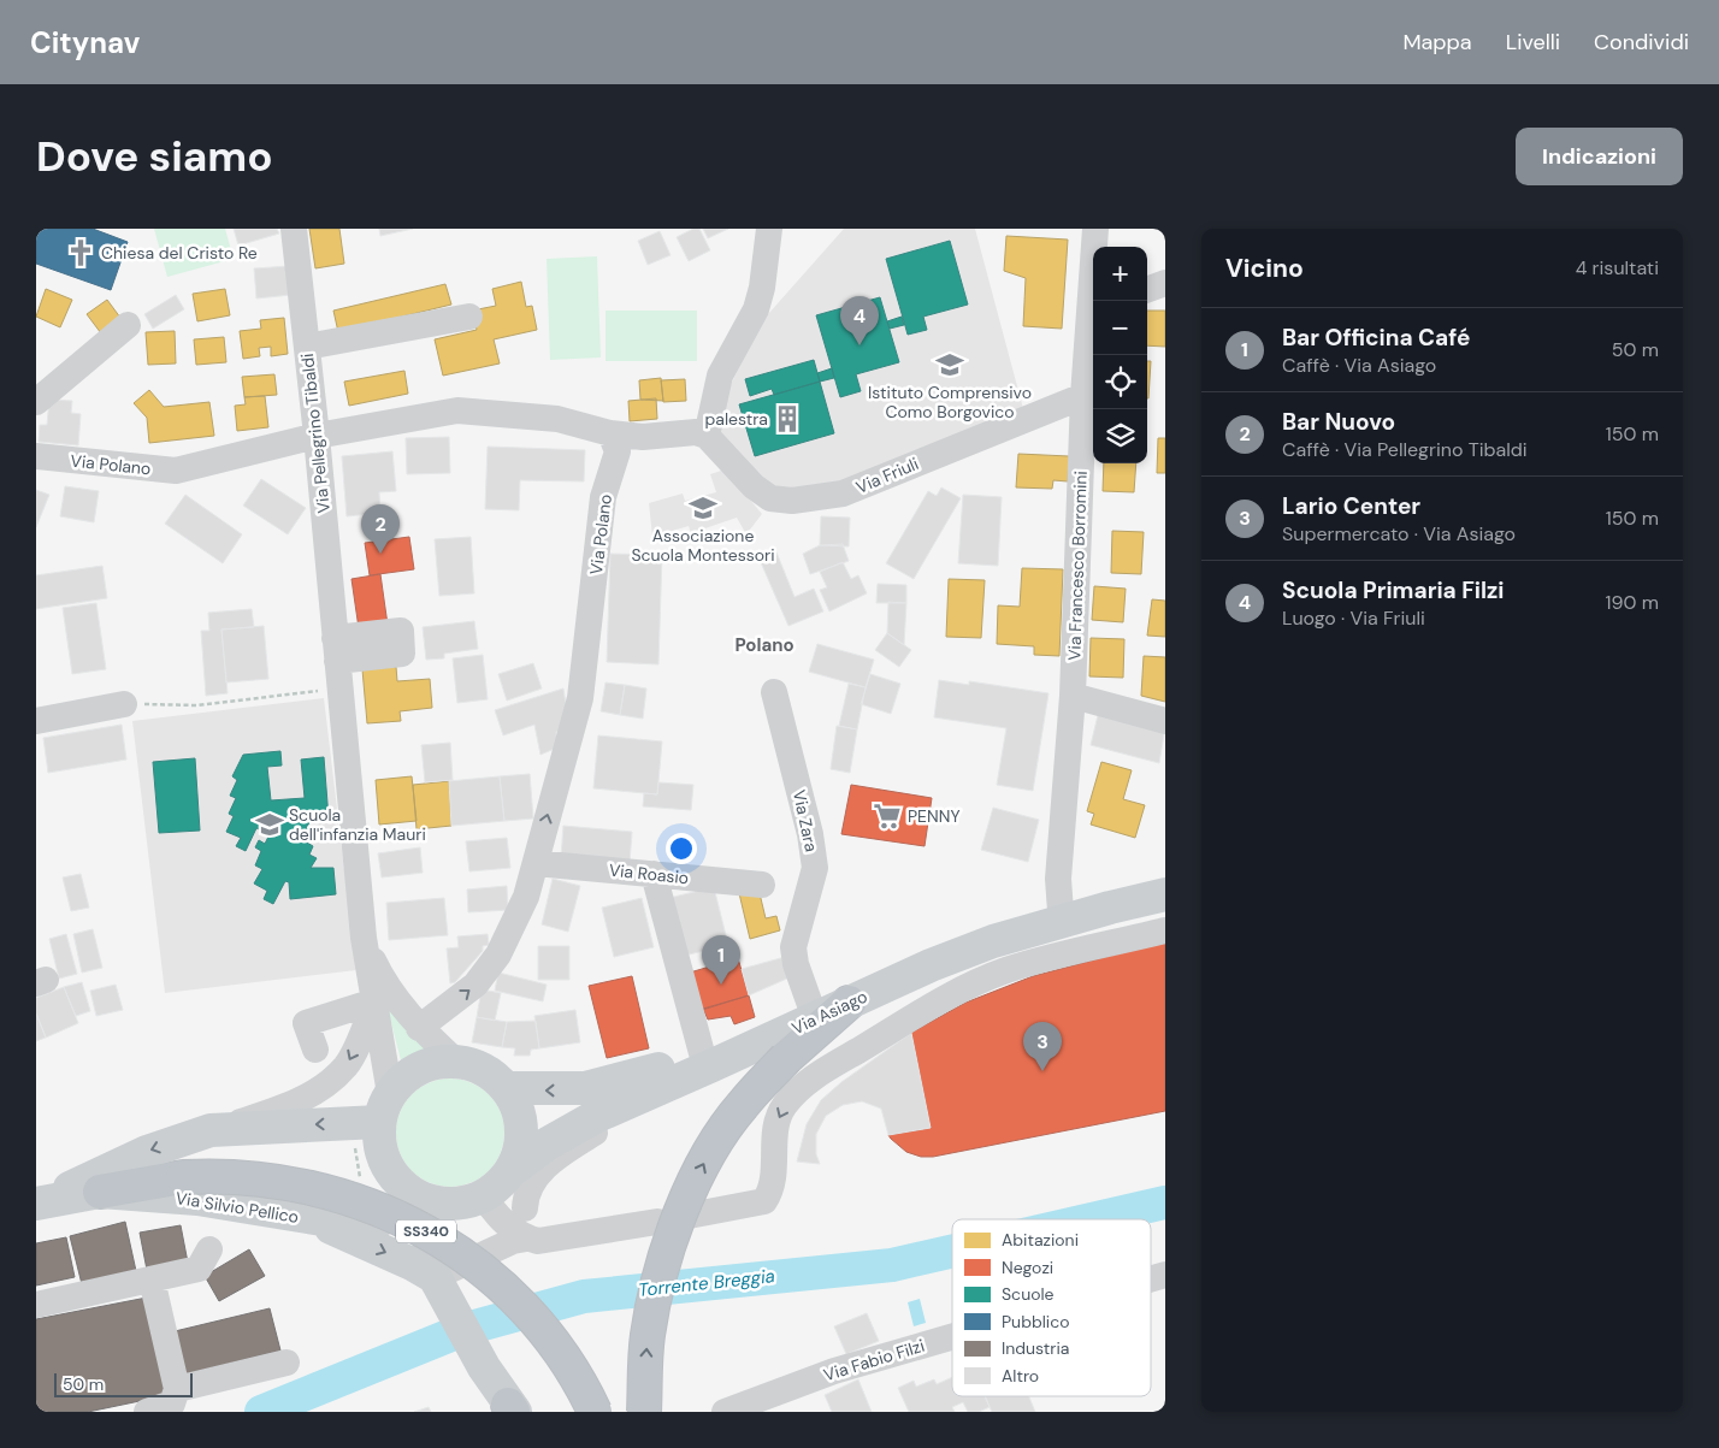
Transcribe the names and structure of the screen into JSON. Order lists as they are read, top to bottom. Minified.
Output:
{"streets":{"highway":["SS340"],"main road":["Via Asiago","Via Silvio Pellico"],"street":["Via Pellegrino Tibaldi","Via Polano","Via Friuli","Via Francesco Borromini","Via Zara","Via Roasio","Via Fabio Filzi"]},"crossings":[["Via Pellegrino Tibaldi","Via Polano"],["Via Pellegrino Tibaldi","Via Asiago"],["Via Pellegrino Tibaldi","Via Silvio Pellico"],["Via Polano","Via Roasio"],["Via Friuli","Via Francesco Borromini"],["Via Francesco Borromini","Via Asiago"],["Via Zara","Via Asiago"],["Via Asiago","Via Silvio Pellico"],["Via Silvio Pellico","SS340"]],"one_way":["Via Polano"],"districts":["Polano"],"water":["Torrente Breggia"],"places":{"church":["Chiesa del Cristo Re"],"school or university":["Istituto Comprensivo Como Borgovico","Associazione Scuola Montessori","Scuola dell'infanzia Mauri"],"building":["palestra"],"supermarket":["PENNY"]},"legend":["Abitazioni","Negozi","Scuole","Pubblico","Industria","Altro"],"scale_bar":"50 m","page":{"header":"Citynav","nav":["Mappa","Livelli","Condividi"],"buttons":"Indicazioni","title":"Dove siamo","heading":["Vicino","4 risultati"],"map_buttons":["+","−"],"pins":["4","2","1","3"],"list":[{"mark":"1","name":"Bar Officina Café","note":"Caffè · Via Asiago","value":"50 m"},{"mark":"2","name":"Bar Nuovo","note":"Caffè · Via Pellegrino Tibaldi","value":"150 m"},{"mark":"3","name":"Lario Center","note":"Supermercato · Via Asiago","value":"150 m"},{"mark":"4","name":"Scuola Primaria Filzi","note":"Luogo · Via Friuli","value":"190 m"}],"scale":"50 m"}}
